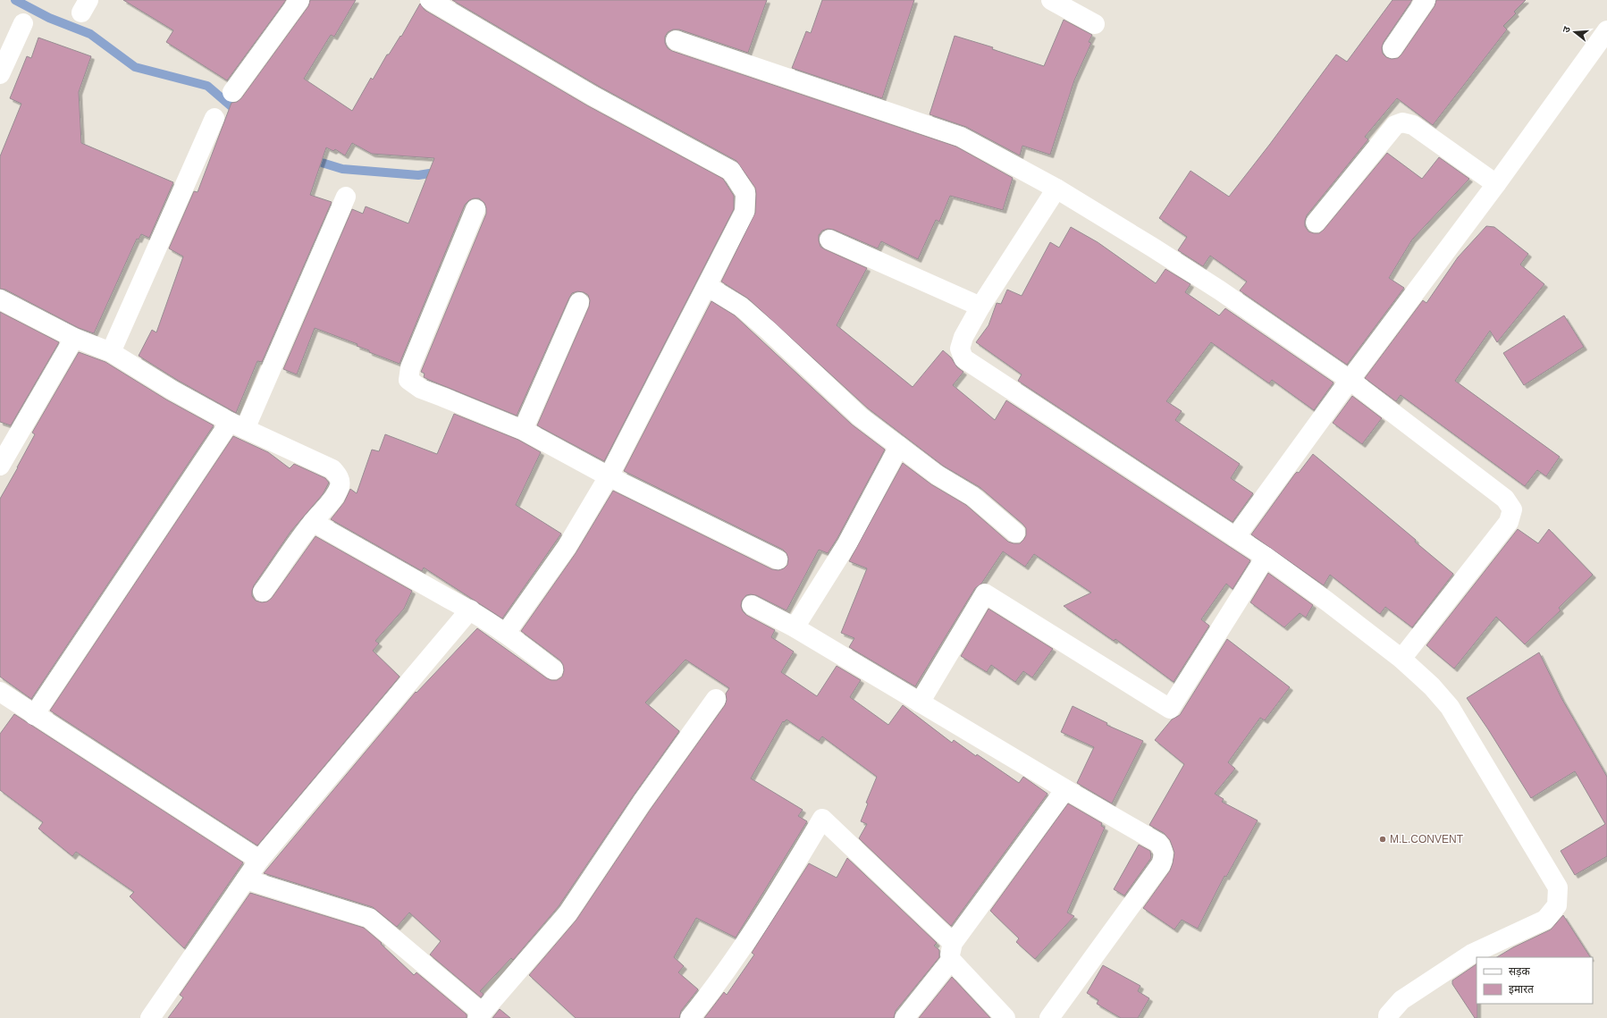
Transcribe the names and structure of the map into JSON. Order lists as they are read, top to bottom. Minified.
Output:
{"places":["M.L.CONVENT"],"legend":["सड़क","इमारत"],"north":"left"}
